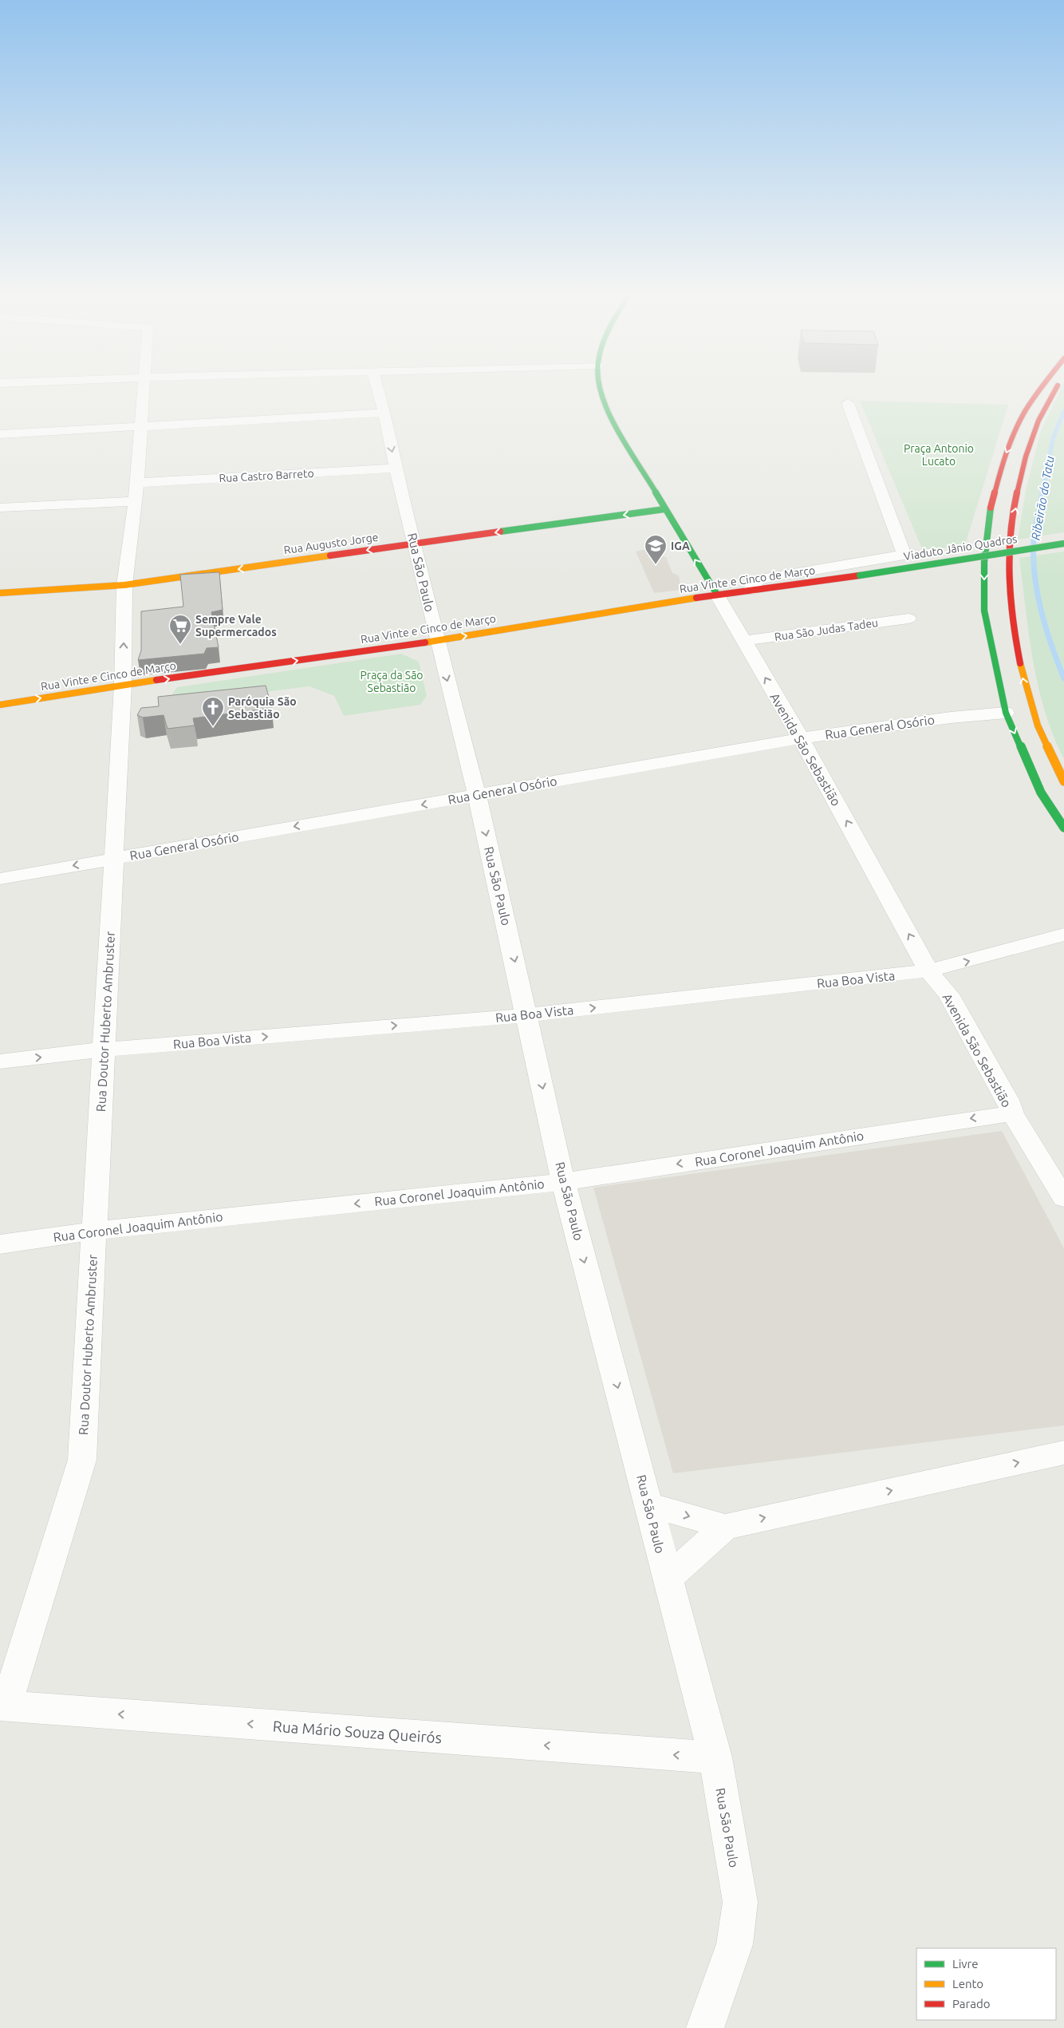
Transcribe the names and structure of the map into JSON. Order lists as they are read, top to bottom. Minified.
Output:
{"streets":{"main road":["Rua Augusto Jorge","Viaduto Jânio Quadros","Rua Vinte e Cinco de Março","Avenida São Sebastião"],"street":["Rua Castro Barreto","Rua São Paulo","Rua São Judas Tadeu","Rua General Osório","Rua Boa Vista","Rua Doutor Huberto Ambruster","Rua Coronel Joaquim Antônio","Rua Mário Souza Queirós"]},"crossings":[["Rua Castro Barreto","Rua São Paulo"],["Rua Castro Barreto","Rua Doutor Huberto Ambruster"],["Rua Augusto Jorge","Rua São Paulo"],["Rua Augusto Jorge","Avenida São Sebastião"],["Rua Augusto Jorge","Rua Doutor Huberto Ambruster"],["Viaduto Jânio Quadros","Rua Vinte e Cinco de Março"],["Rua São Paulo","Rua Vinte e Cinco de Março"],["Rua São Paulo","Rua General Osório"],["Rua São Paulo","Rua Boa Vista"],["Rua São Paulo","Rua Coronel Joaquim Antônio"],["Rua São Paulo","Rua Mário Souza Queirós"],["Rua Vinte e Cinco de Março","Avenida São Sebastião"],["Rua Vinte e Cinco de Março","Rua Doutor Huberto Ambruster"],["Rua São Judas Tadeu","Avenida São Sebastião"],["Rua General Osório","Avenida São Sebastião"],["Rua General Osório","Rua Doutor Huberto Ambruster"],["Avenida São Sebastião","Rua Boa Vista"],["Avenida São Sebastião","Rua Coronel Joaquim Antônio"],["Rua Boa Vista","Rua Doutor Huberto Ambruster"],["Rua Doutor Huberto Ambruster","Rua Coronel Joaquim Antônio"],["Rua Doutor Huberto Ambruster","Rua Mário Souza Queirós"]],"one_way":["Rua Augusto Jorge","Rua São Paulo","Rua Vinte e Cinco de Março","Rua General Osório","Avenida São Sebastião","Rua Boa Vista","Rua Coronel Joaquim Antônio","Rua Mário Souza Queirós"],"water":["Ribeirão do Tatu"],"parks":["Praça Antonio Lucato","Praça da São Sebastião"],"places":{"school or university":["IGA"],"supermarket":["Sempre Vale Supermercados"],"church":["Paróquia São Sebastião"]},"legend":["Livre","Lento","Parado"]}
